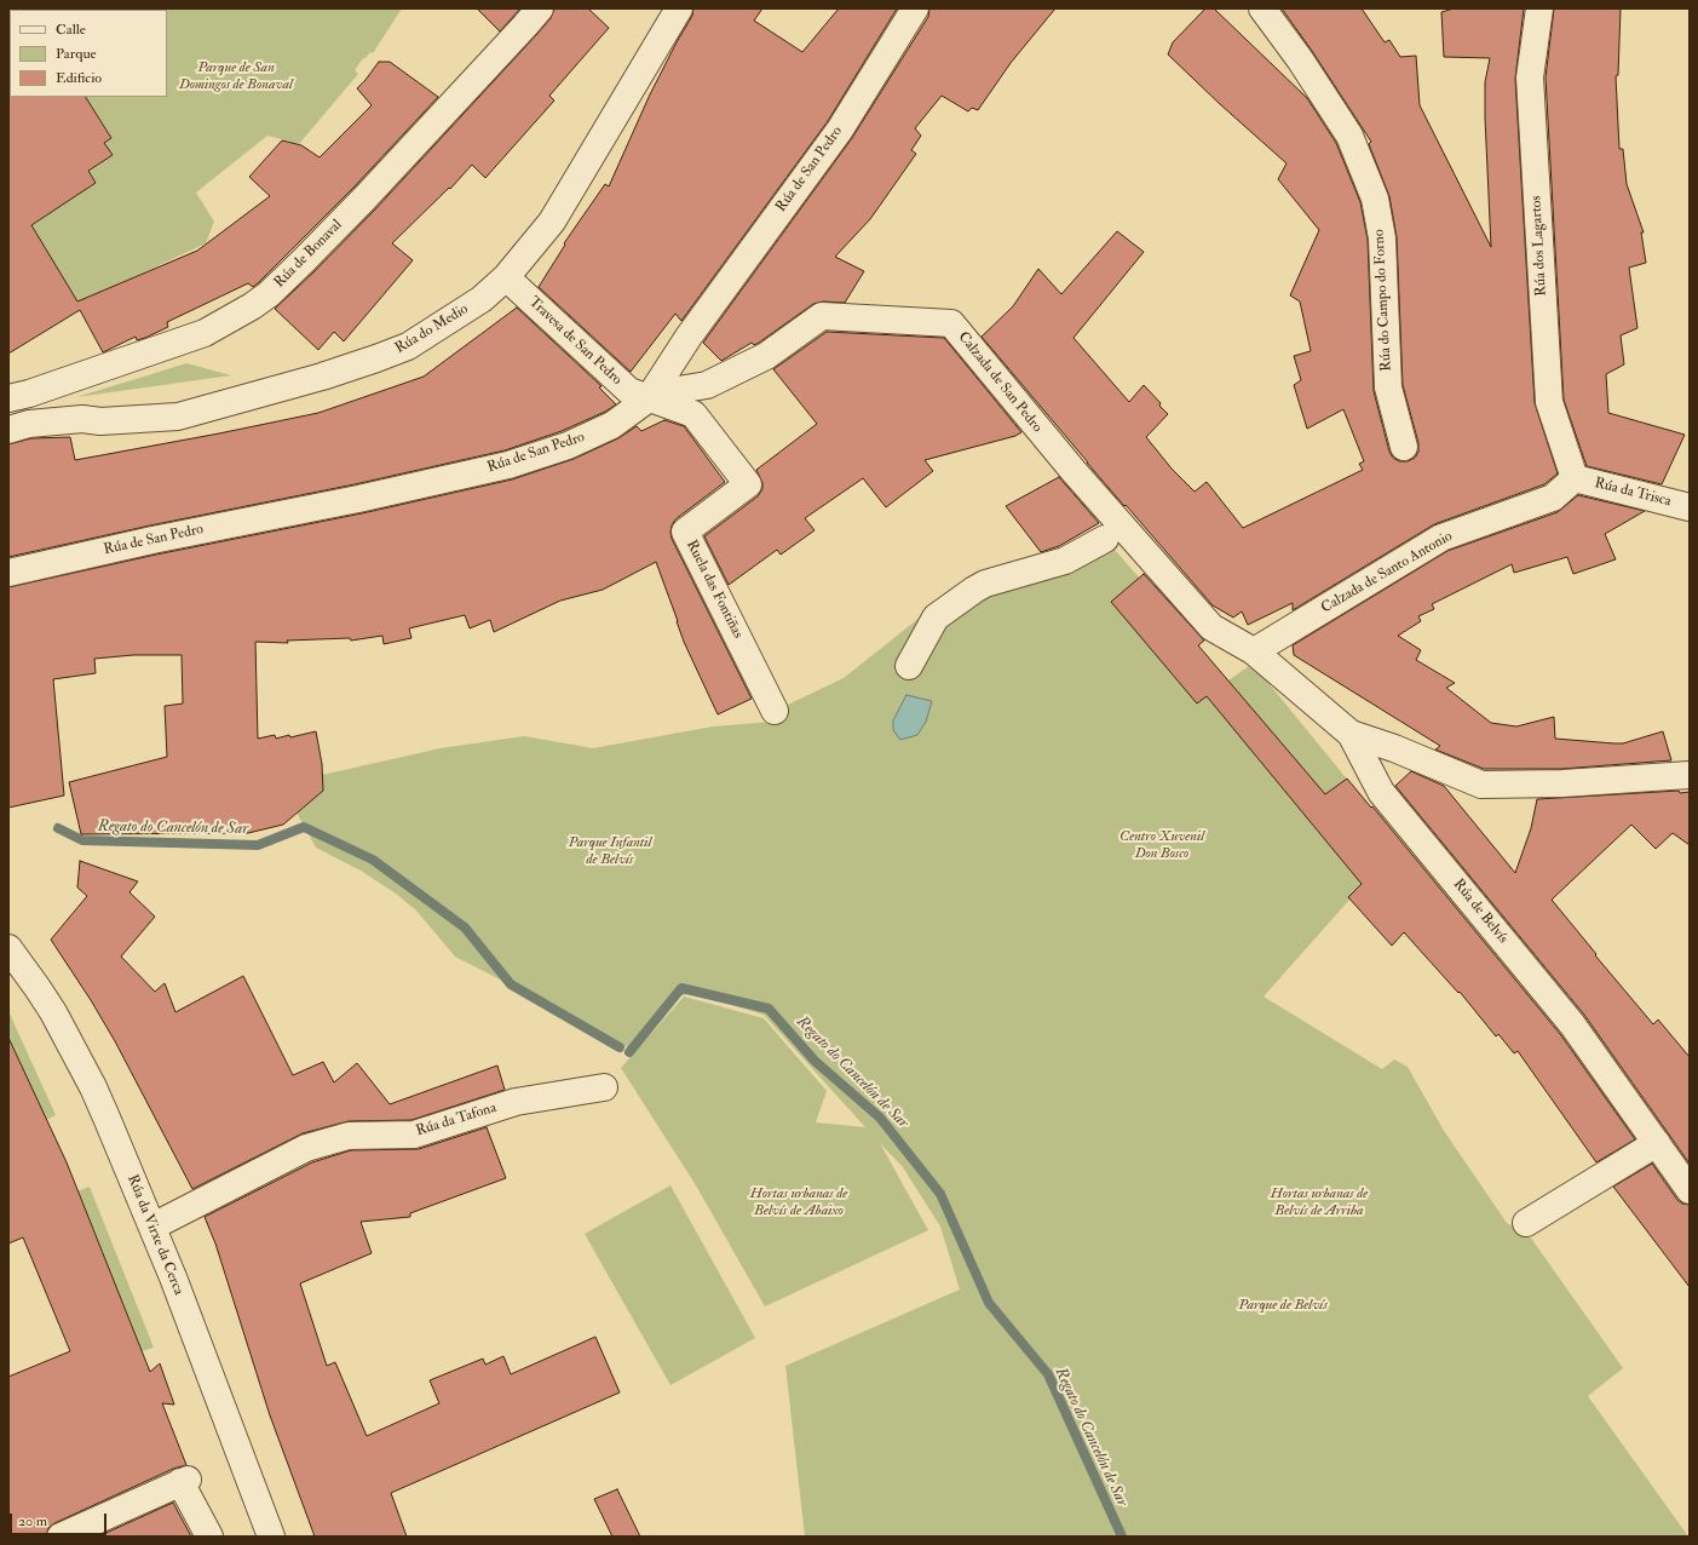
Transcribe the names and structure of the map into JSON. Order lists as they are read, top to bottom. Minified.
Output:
{"streets":{"street":["Rúa de San Pedro","Rúa dos Lagartos","Rúa de Bonaval","Rúa do Campo do Forno","Rúa do Medio","Travesa de San Pedro","Calzada de San Pedro","Rúa da Trisca","Calzada de Santo Antonio","Ruela das Fontiñas","Rúa de Belvís","Rúa da Tafona","Rúa da Virxe da Cerca"]},"crossings":[["Rúa de San Pedro","Travesa de San Pedro"],["Rúa de San Pedro","Calzada de San Pedro"],["Rúa de San Pedro","Ruela das Fontiñas"],["Rúa dos Lagartos","Rúa da Trisca"],["Rúa dos Lagartos","Calzada de Santo Antonio"],["Rúa do Medio","Travesa de San Pedro"],["Travesa de San Pedro","Calzada de San Pedro"],["Travesa de San Pedro","Ruela das Fontiñas"],["Calzada de San Pedro","Calzada de Santo Antonio"],["Calzada de San Pedro","Ruela das Fontiñas"],["Calzada de San Pedro","Rúa de Belvís"],["Rúa da Trisca","Calzada de Santo Antonio"],["Calzada de Santo Antonio","Rúa de Belvís"],["Rúa da Tafona","Rúa da Virxe da Cerca"]],"water":["Regato do Cancelón de Sar"],"parks":["Parque de San Domingos de Bonaval","Centro Xuvenil Don Bosco","Parque Infantil de Belvís","Hortas urbanas de Belvís de Abaixo","Hortas urbanas de Belvís de Arriba","Parque de Belvís"],"legend":["Calle","Parque","Edificio"],"scale_bar":"20 m"}
